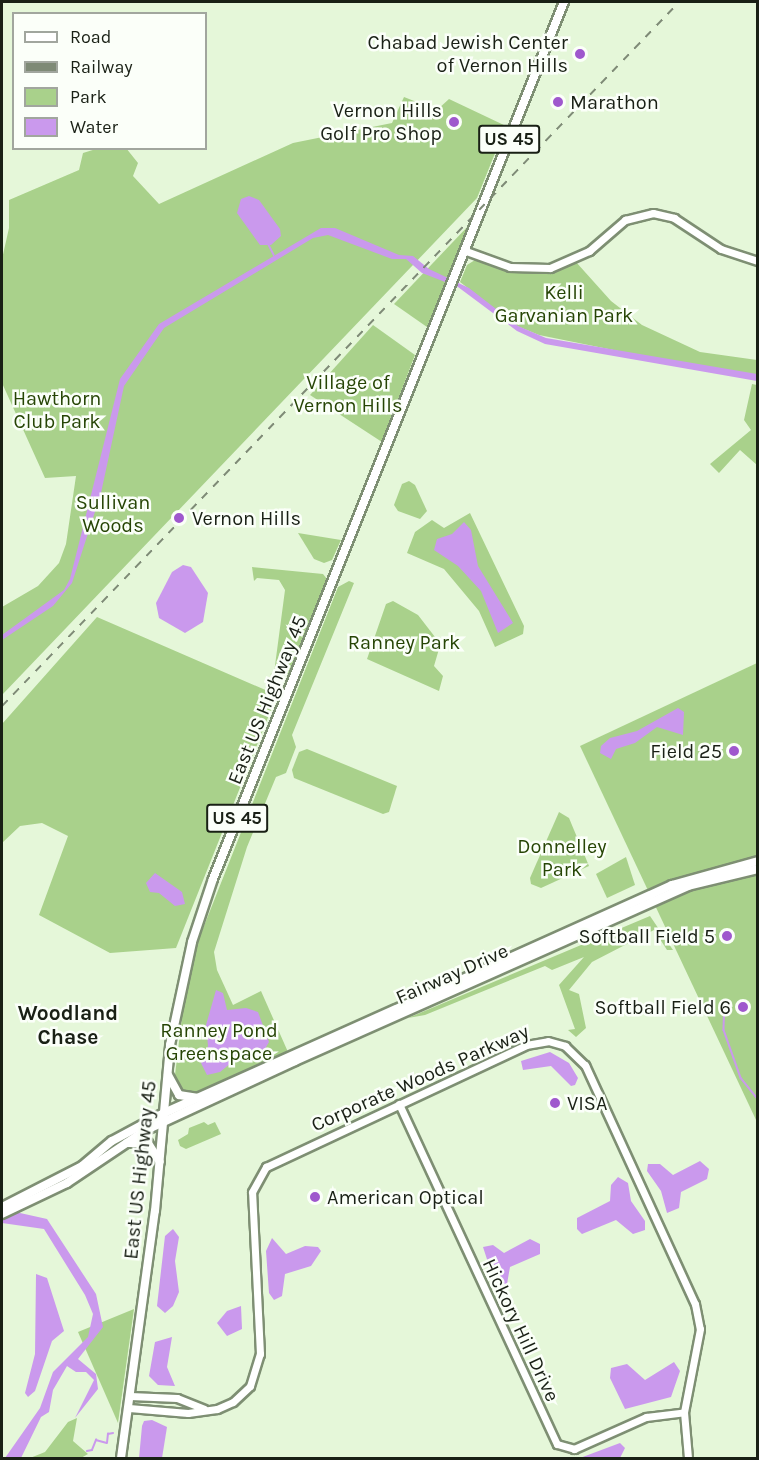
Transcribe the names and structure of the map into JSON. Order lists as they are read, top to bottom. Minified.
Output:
{"streets":{"main road":["US 45","East US Highway 45","Fairway Drive"],"street":["Corporate Woods Parkway","Hickory Hill Drive"]},"crossings":[["US 45","East US Highway 45"],["East US Highway 45","Fairway Drive"],["East US Highway 45","Corporate Woods Parkway"],["Corporate Woods Parkway","Hickory Hill Drive"]],"districts":["Woodland Chase"],"parks":["Kelli Garvanian Park","Village of Vernon Hills","Hawthorn Club Park","Sullivan Woods","Ranney Park","Donnelley Park","Ranney Pond Greenspace"],"places":["Chabad Jewish Center of Vernon Hills","Marathon","Vernon Hills Golf Pro Shop","Vernon Hills","Field 25","Softball Field 5","Softball Field 6","VISA","American Optical"],"legend":["Road","Railway","Park","Water"]}
